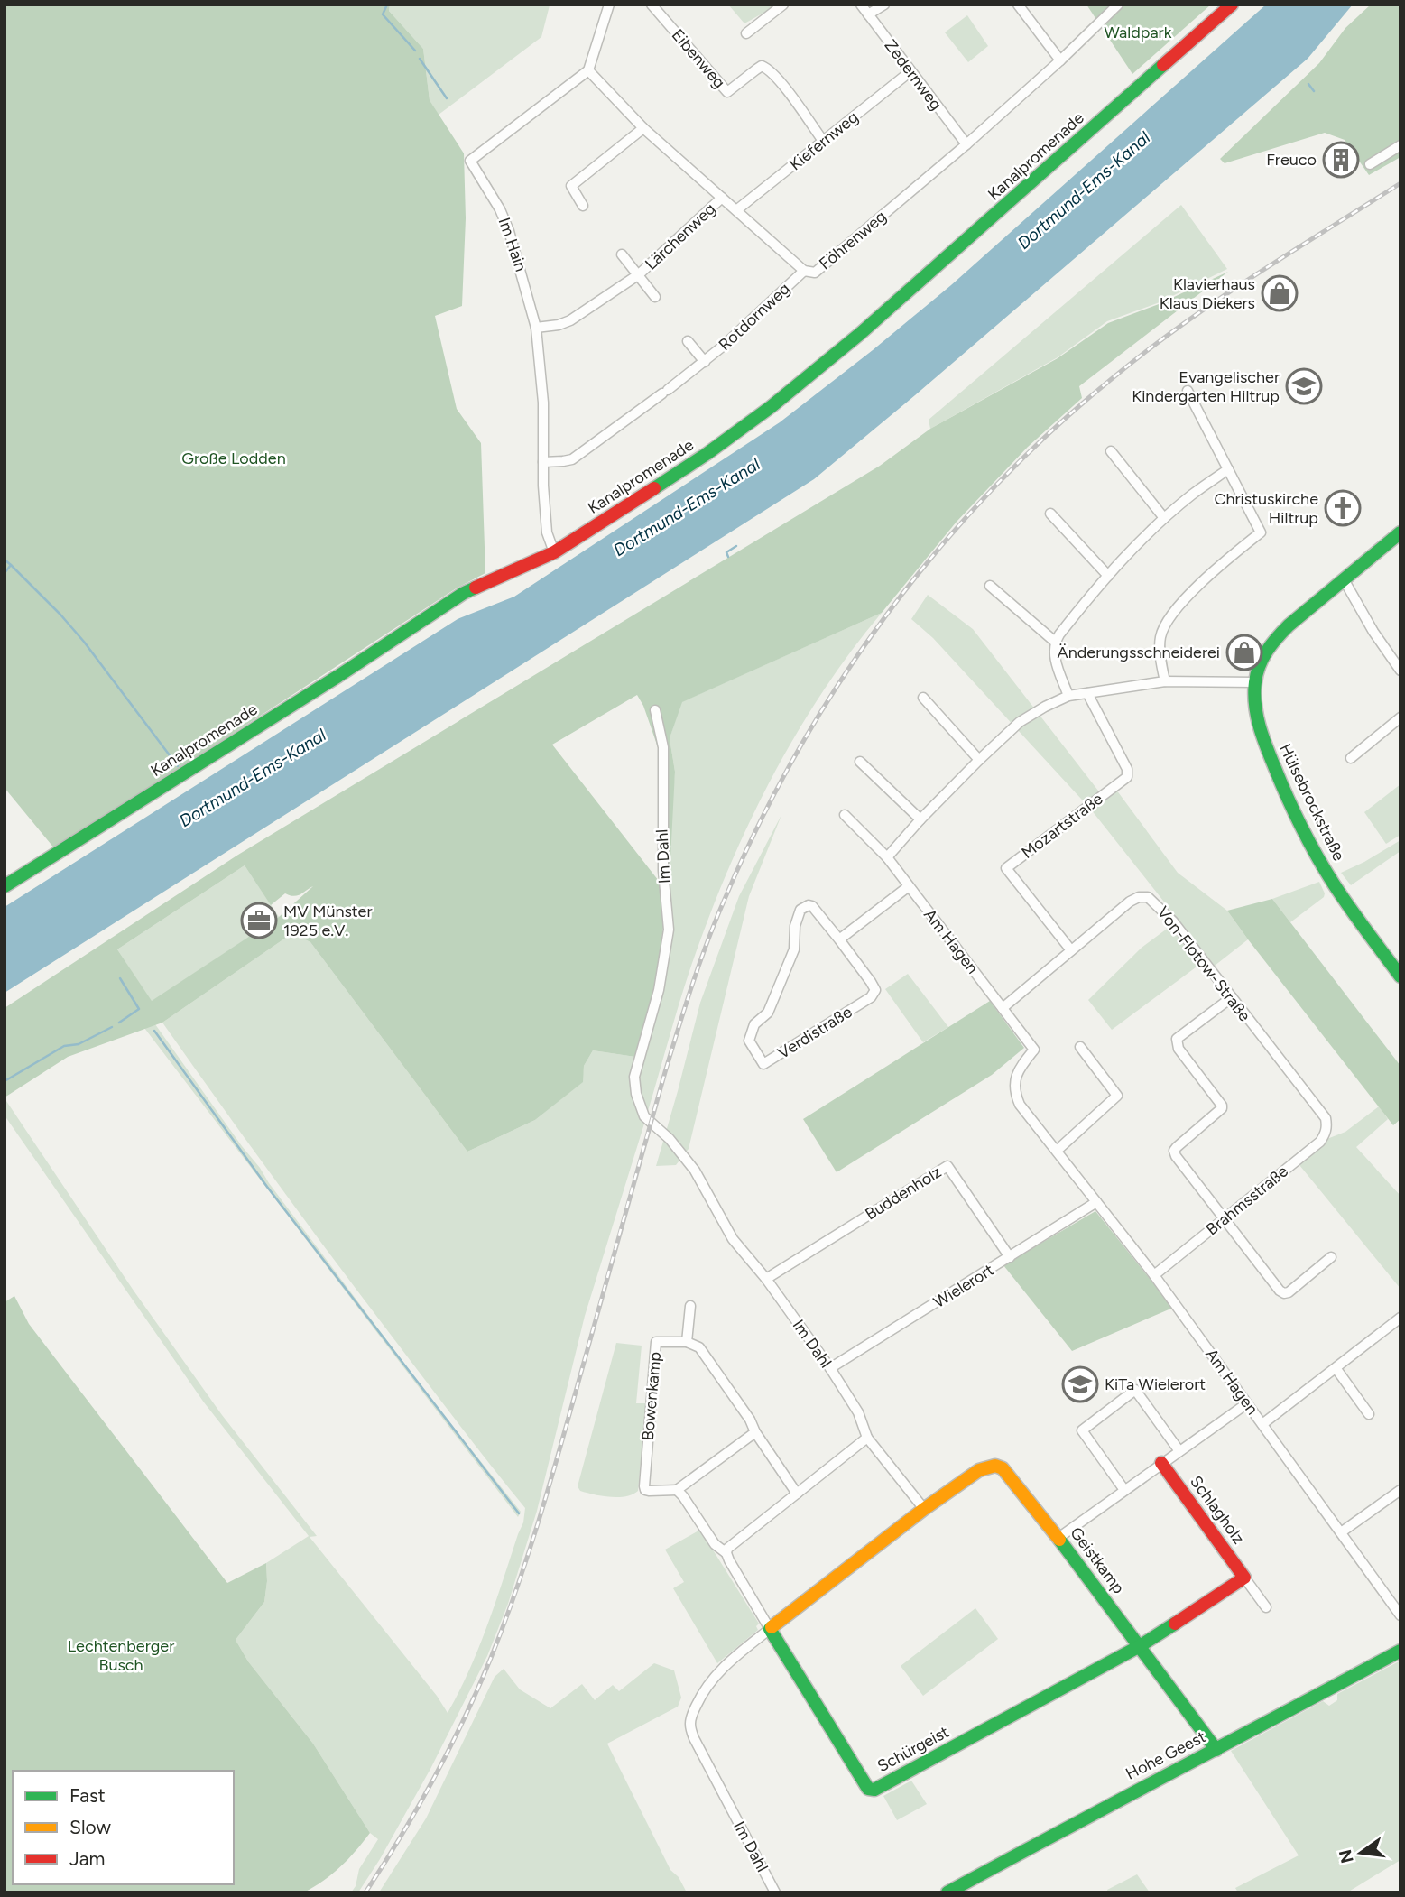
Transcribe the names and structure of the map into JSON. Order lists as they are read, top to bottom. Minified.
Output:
{"streets":{"street":["Eibenweg","Zedernweg","Kiefernweg","Kanalpromenade","Lärchenweg","Föhrenweg","Im Hain","Rotdornweg","Hülsebrockstraße","Mozartstraße","Im Dahl","Am Hagen","Von-Flotow-Straße","Verdistraße","Buddenholz","Brahmsstraße","Wielerort","Bowenkamp","Schlagholz","Geistkamp","Schürgeist","Hohe Geest"]},"crossings":[["Eibenweg","Kiefernweg"],["Zedernweg","Kiefernweg"],["Zedernweg","Föhrenweg"],["Kiefernweg","Föhrenweg"],["Kanalpromenade","Im Hain"],["Lärchenweg","Föhrenweg"],["Lärchenweg","Im Hain"],["Föhrenweg","Im Hain"],["Föhrenweg","Rotdornweg"],["Im Hain","Rotdornweg"],["Mozartstraße","Von-Flotow-Straße"],["Im Dahl","Buddenholz"],["Im Dahl","Wielerort"],["Im Dahl","Geistkamp"],["Im Dahl","Schürgeist"],["Am Hagen","Von-Flotow-Straße"],["Am Hagen","Brahmsstraße"],["Am Hagen","Wielerort"],["Von-Flotow-Straße","Brahmsstraße"],["Buddenholz","Wielerort"],["Geistkamp","Schürgeist"],["Geistkamp","Hohe Geest"]],"water":["Dortmund-Ems-Kanal"],"parks":["Waldpark","Große Lodden","Lechtenberger Busch"],"places":{"building":["Freuco"],"shop":["Klavierhaus Klaus Diekers","Änderungsschneiderei"],"school or university":["Evangelischer Kindergarten Hiltrup","KiTa Wielerort"],"church":["Christuskirche Hiltrup"],"office":["MV Münster 1925 e.V."]},"legend":["Fast","Slow","Jam"],"north":"left"}
